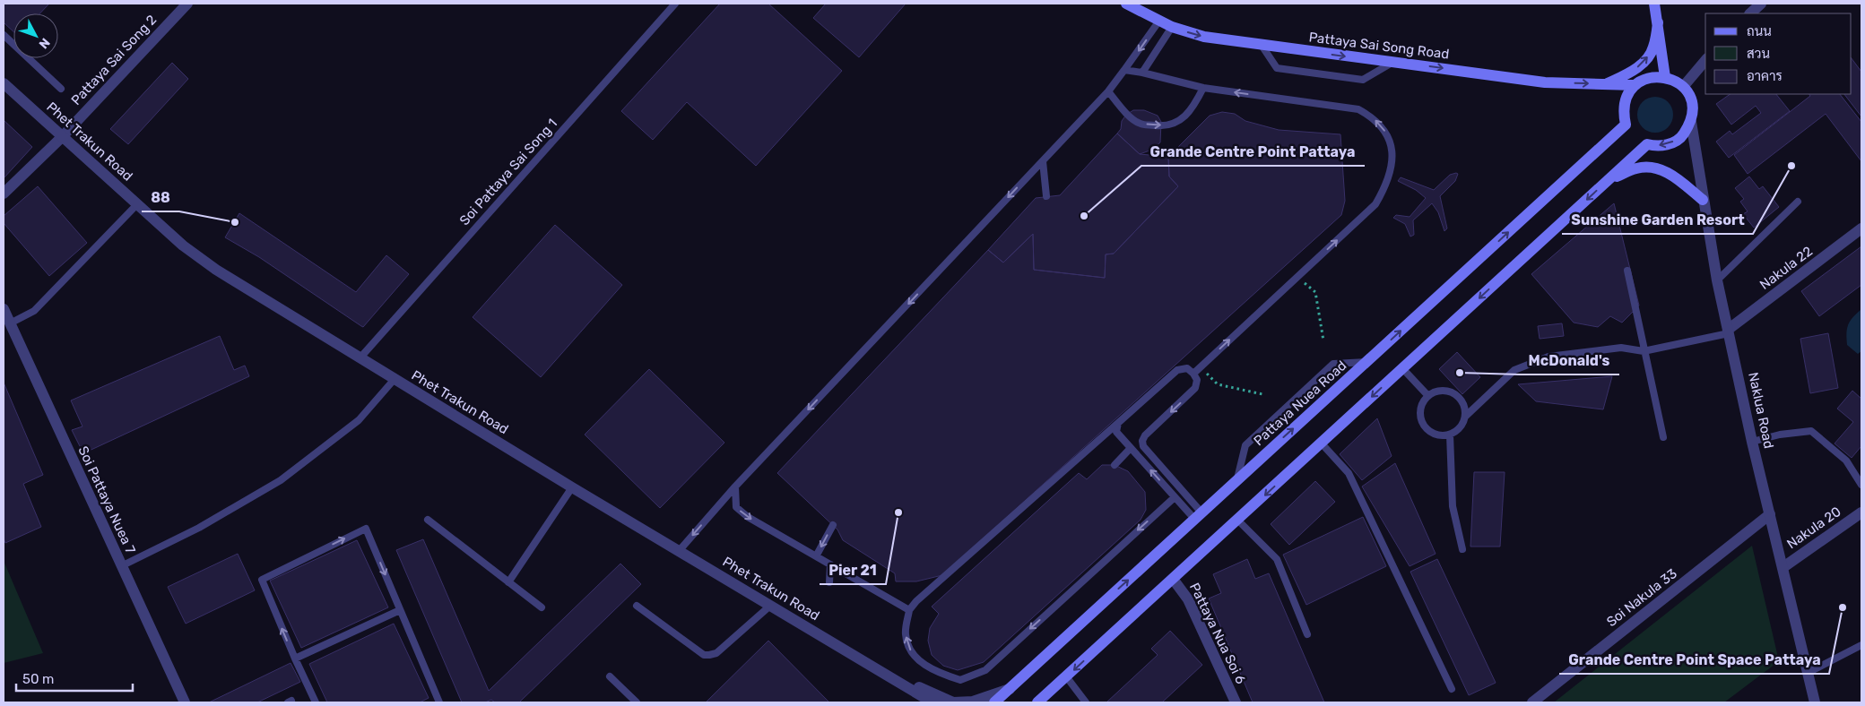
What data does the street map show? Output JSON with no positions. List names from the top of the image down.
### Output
{
  "streets": {
    "main road": ["Pattaya Sai Song Road", "Pattaya Nuea Road"],
    "street": [
      "Pattaya Sai Song 2",
      "Phet Trakun Road",
      "Nakula 22",
      "Naklua Road",
      "Soi Pattaya Nuea 7",
      "Nakula 20",
      "Soi Nakula 33",
      "Pattaya Nua Soi 6"
    ],
    "lane": ["Soi Pattaya Sai Song 1"]
  },
  "crossings": [
    ["Pattaya Sai Song Road", "Pattaya Nuea Road"],
    ["Pattaya Sai Song 2", "Phet Trakun Road"],
    ["Phet Trakun Road", "Soi Pattaya Sai Song 1"],
    ["Nakula 22", "Naklua Road"],
    ["Naklua Road", "Nakula 20"],
    ["Naklua Road", "Soi Nakula 33"]
  ],
  "one_way": ["Pattaya Sai Song Road"],
  "places": [
    "Sunshine Garden Resort",
    "Grande Centre Point Pattaya",
    "88",
    "McDonald's",
    "Pier 21",
    "Grande Centre Point Space Pattaya"
  ],
  "legend": ["ถนน", "สวน", "อาคาร"],
  "scale_bar": "50 m",
  "north": "bottom right"
}
